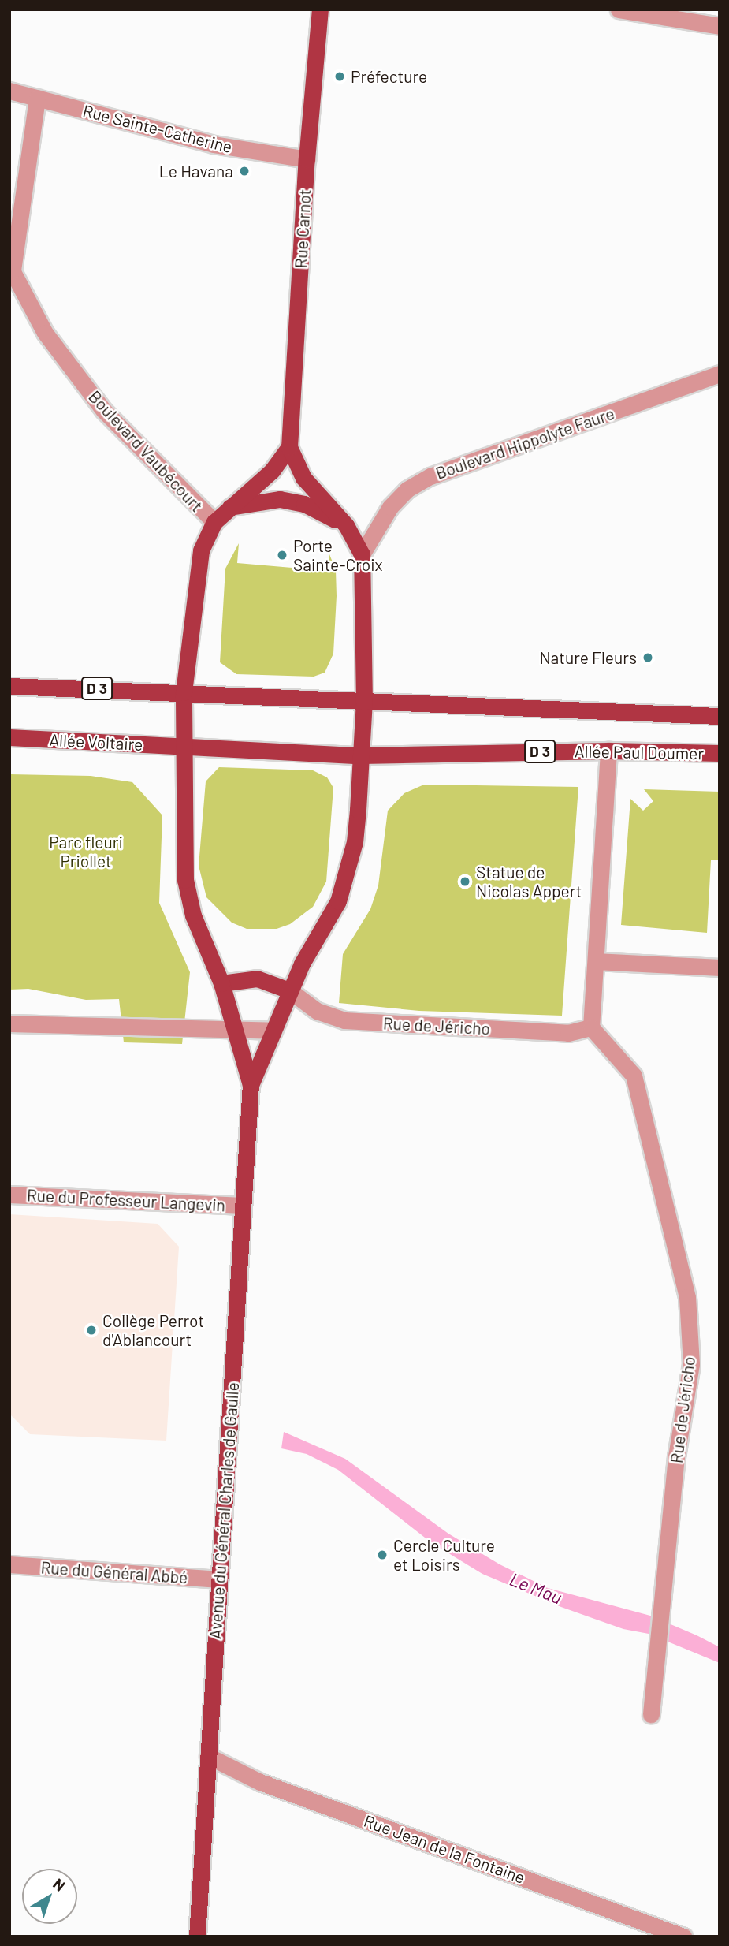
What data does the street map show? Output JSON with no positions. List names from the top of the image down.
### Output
{
  "streets": {
    "main road": [
      "Rue Carnot",
      "D 3",
      "Allée Voltaire",
      "Allée Paul Doumer",
      "Avenue du Général Charles de Gaulle"
    ],
    "street": [
      "Rue Sainte-Catherine",
      "Boulevard Hippolyte Faure",
      "Boulevard Vaubécourt",
      "Rue de Jéricho",
      "Rue du Professeur Langevin",
      "Rue du Général Abbé",
      "Rue Jean de la Fontaine"
    ]
  },
  "crossings": [
    ["Rue Sainte-Catherine", "Rue Carnot"],
    ["Boulevard Hippolyte Faure", "Avenue du Général Charles de Gaulle"],
    ["Boulevard Vaubécourt", "Avenue du Général Charles de Gaulle"],
    ["D 3", "Allée Voltaire"],
    ["D 3", "Allée Paul Doumer"],
    ["D 3", "Avenue du Général Charles de Gaulle"],
    ["Allée Voltaire", "Avenue du Général Charles de Gaulle"],
    ["Allée Paul Doumer", "Avenue du Général Charles de Gaulle"],
    ["Rue de Jéricho", "Avenue du Général Charles de Gaulle"],
    ["Rue du Professeur Langevin", "Avenue du Général Charles de Gaulle"],
    ["Avenue du Général Charles de Gaulle", "Rue du Général Abbé"],
    ["Avenue du Général Charles de Gaulle", "Rue Jean de la Fontaine"]
  ],
  "water": ["Le Mau"],
  "parks": ["Parc fleuri Priollet"],
  "places": [
    "Préfecture",
    "Le Havana",
    "Porte Sainte-Croix",
    "Nature Fleurs",
    "Statue de Nicolas Appert",
    "Collège Perrot d'Ablancourt",
    "Cercle Culture et Loisirs"
  ],
  "north": "top right"
}
